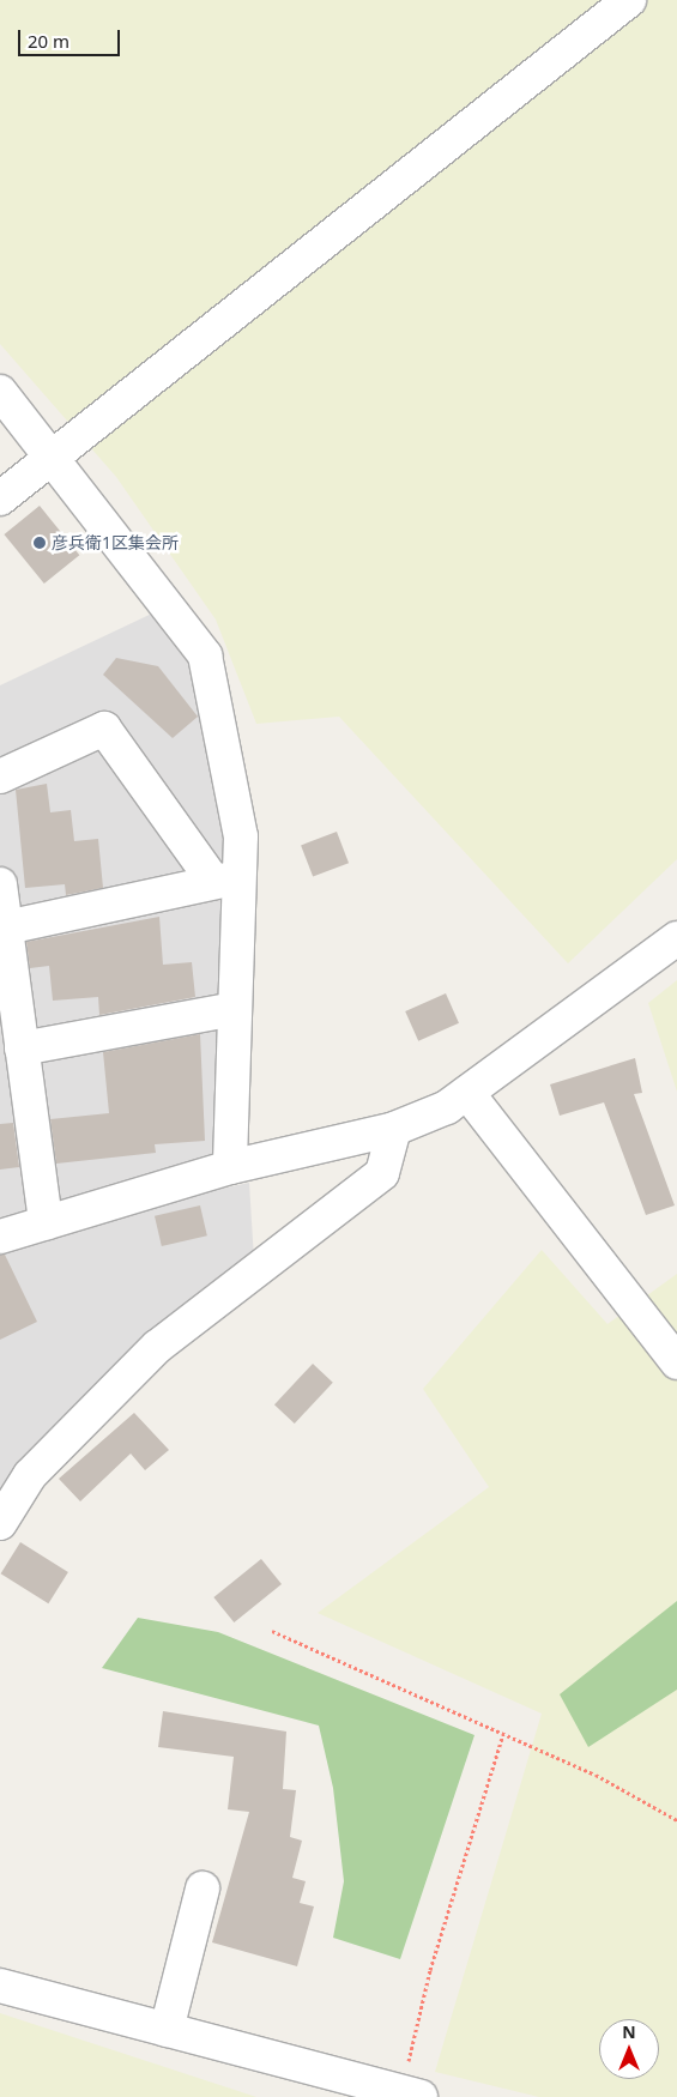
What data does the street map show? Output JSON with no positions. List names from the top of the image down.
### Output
{
  "places": ["彦兵衛1区集会所"],
  "scale_bar": "20 m",
  "north": "top"
}
